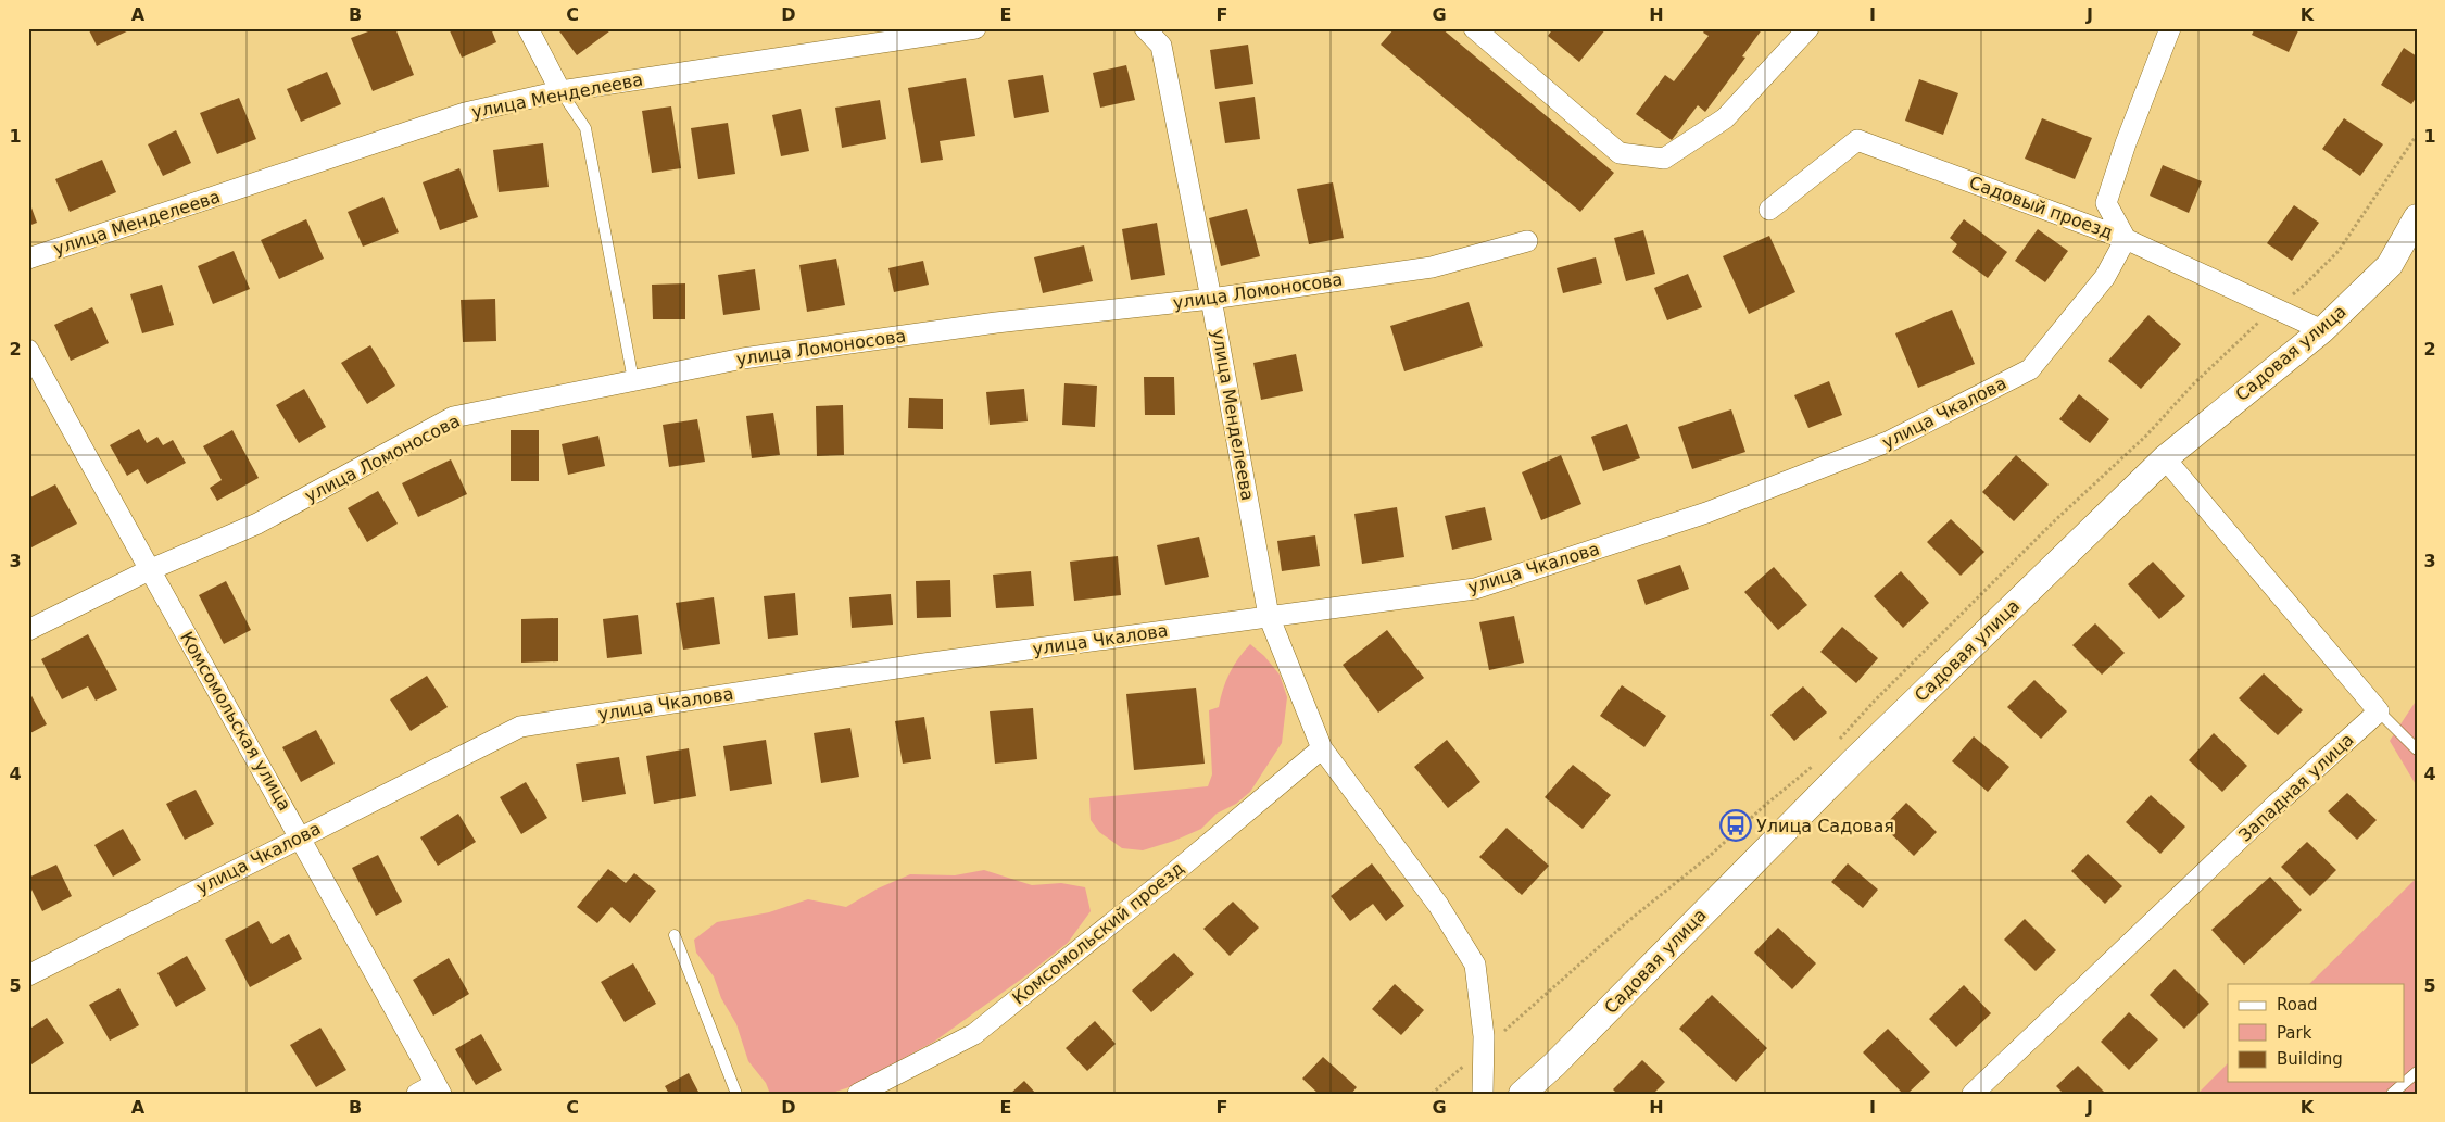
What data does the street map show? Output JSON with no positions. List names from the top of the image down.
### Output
{
  "streets": {
    "street": [
      "улица Менделеева",
      "Садовый проезд",
      "улица Ломоносова",
      "Садовая улица",
      "улица Чкалова",
      "Комсомольская улица",
      "Западная улица",
      "Комсомольский проезд"
    ]
  },
  "crossings": [
    ["улица Менделеева", "улица Ломоносова"],
    ["улица Менделеева", "улица Чкалова"],
    ["улица Менделеева", "Комсомольский проезд"],
    ["Садовый проезд", "Садовая улица"],
    ["Садовый проезд", "улица Чкалова"],
    ["улица Ломоносова", "Комсомольская улица"],
    ["улица Чкалова", "Комсомольская улица"]
  ],
  "places": {
    "bus stop": ["Улица Садовая"]
  },
  "legend": ["Road", "Park", "Building"],
  "grid": {
    "columns": [
      "A",
      "B",
      "C",
      "D",
      "E",
      "F",
      "G",
      "H",
      "I",
      "J",
      "K"
    ],
    "rows": [
      "1",
      "2",
      "3",
      "4",
      "5"
    ]
  }
}
